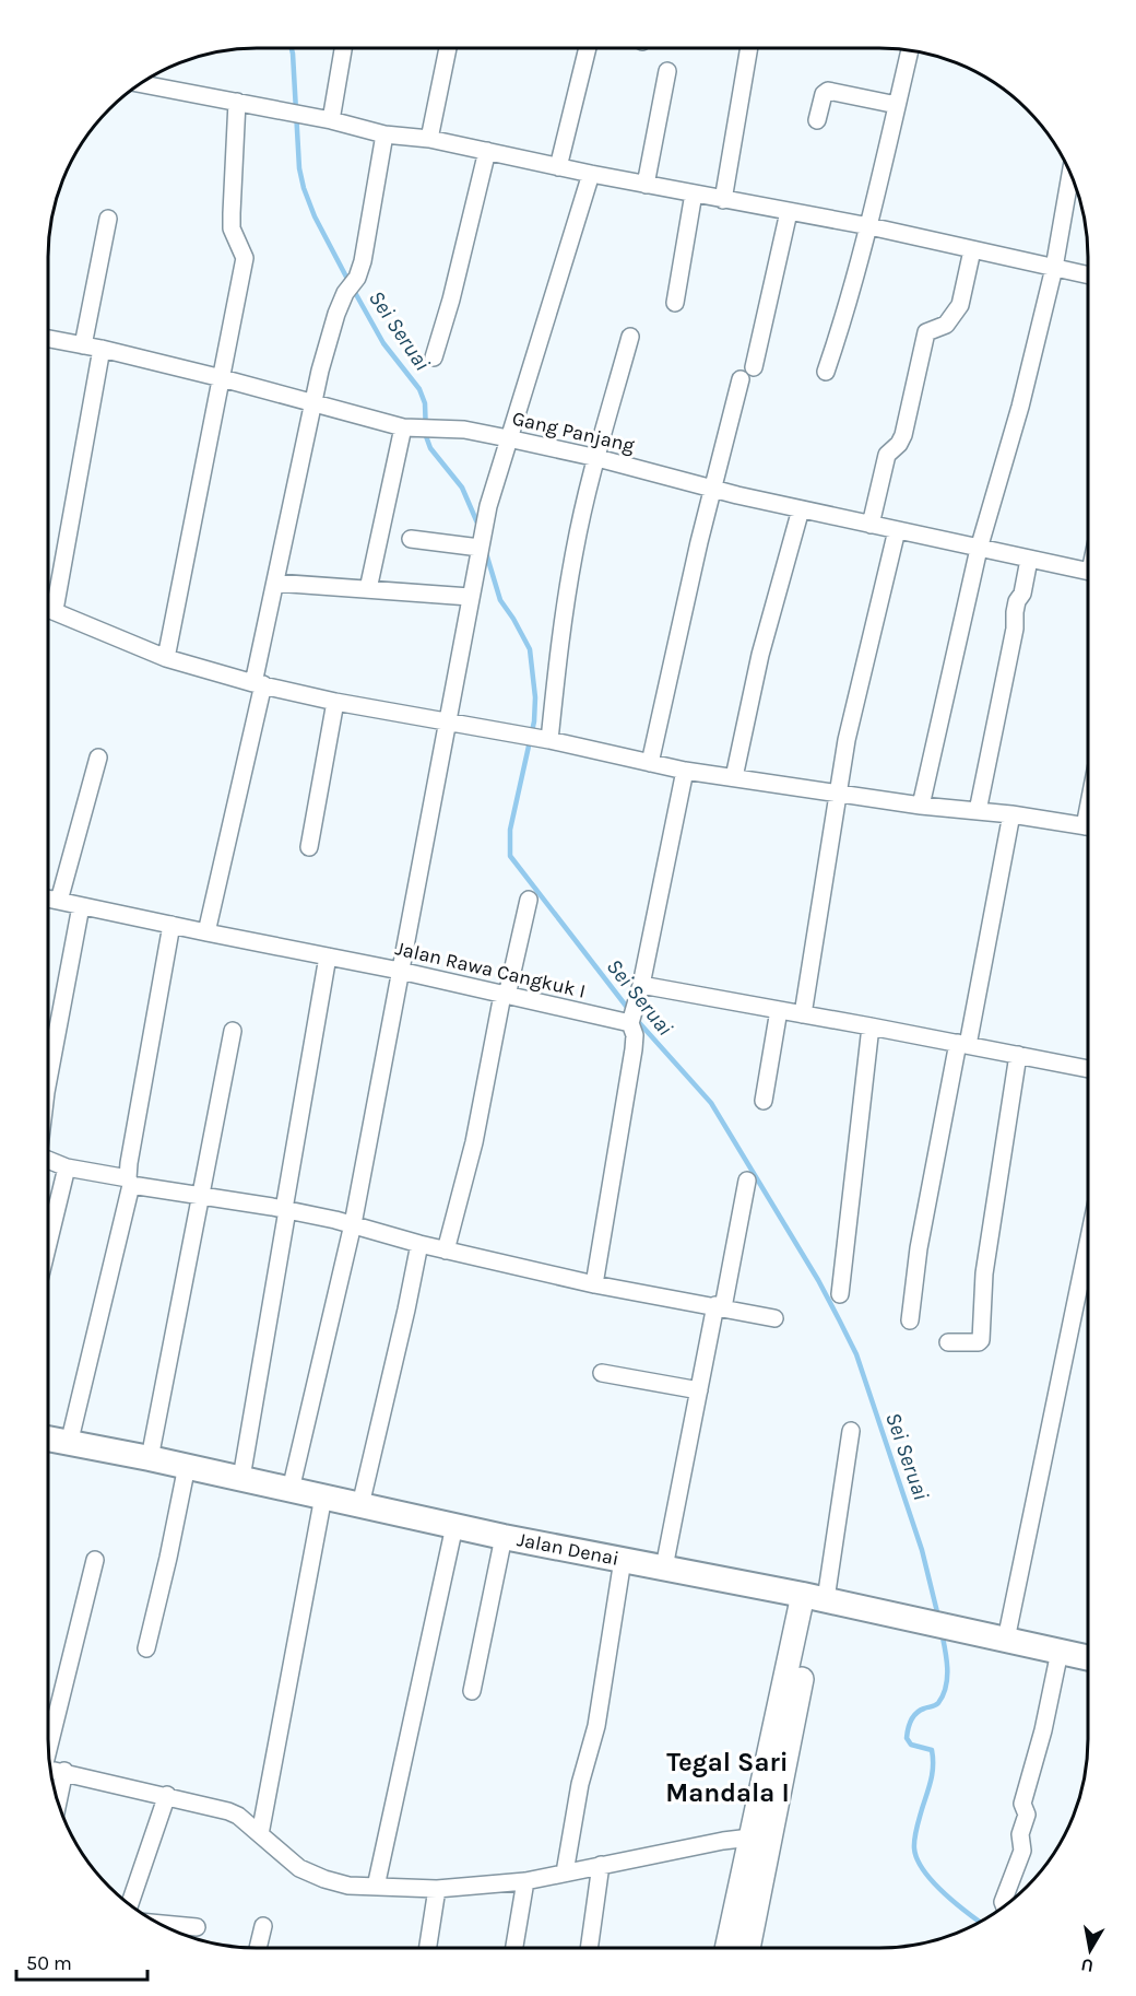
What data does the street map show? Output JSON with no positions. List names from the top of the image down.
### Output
{
  "streets": {
    "main road": ["Jalan Denai"],
    "street": ["Gang Panjang", "Jalan Rawa Cangkuk I"]
  },
  "districts": ["Tegal Sari Mandala I"],
  "water": ["Sei Seruai"],
  "scale_bar": "50 m",
  "north": "bottom"
}
